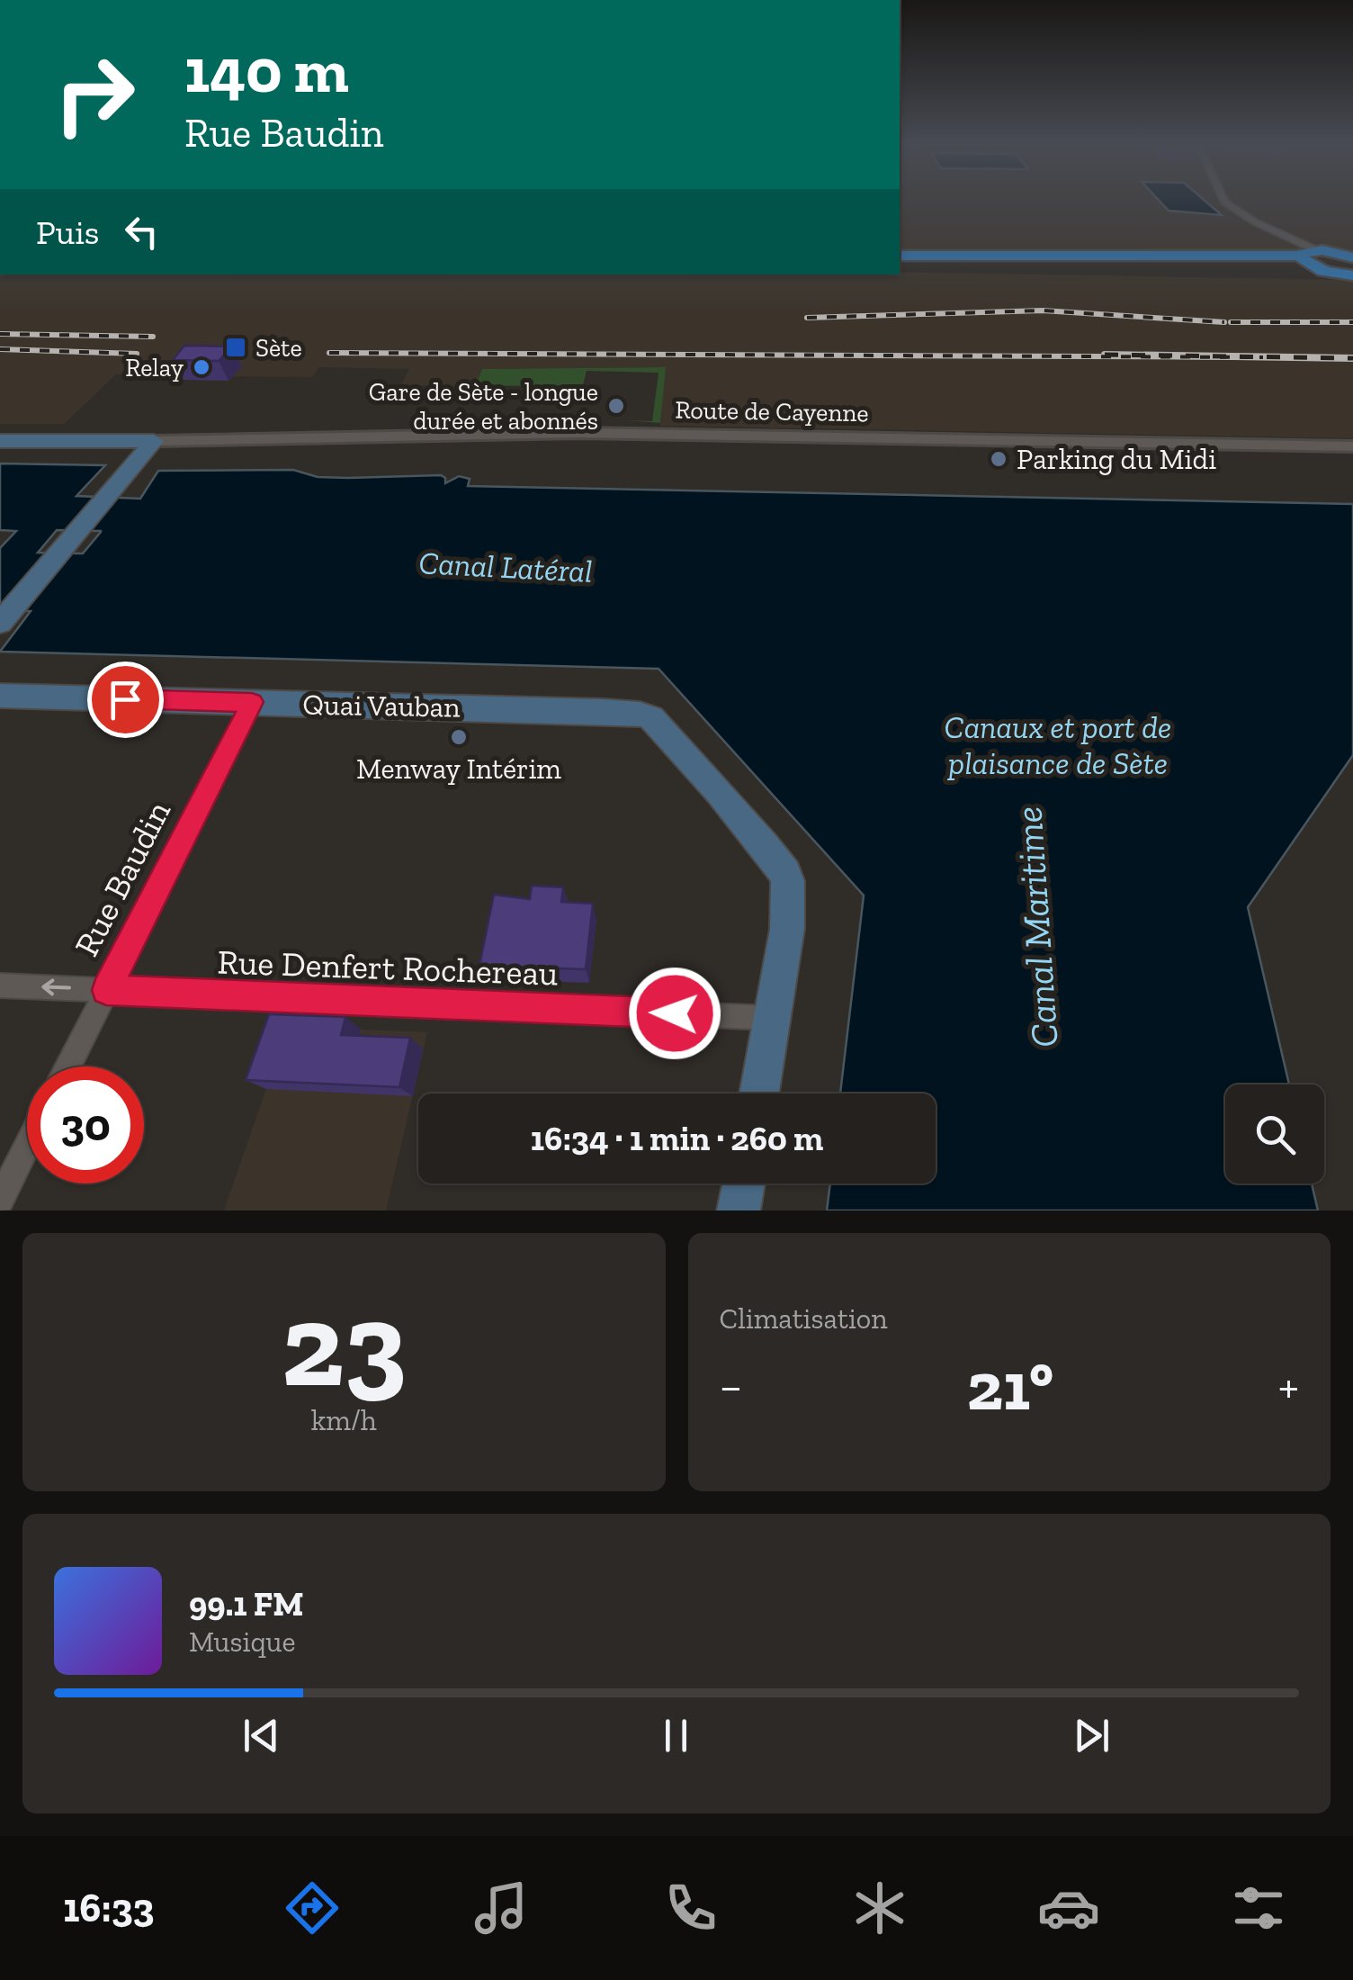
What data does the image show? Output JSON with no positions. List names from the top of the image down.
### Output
{
  "streets": {
    "main road": ["Quai Vauban"],
    "street": ["Route de Cayenne", "Rue Baudin", "Rue Denfert Rochereau"]
  },
  "crossings": [
    ["Quai Vauban", "Rue Baudin"],
    ["Quai Vauban", "Rue Denfert Rochereau"],
    ["Rue Baudin", "Rue Denfert Rochereau"]
  ],
  "water": ["Canal Latéral", "Canaux et port de plaisance de Sète", "Canal Maritime"],
  "places": {
    "transit": ["Sète"],
    "other": [
      "Relay",
      "Gare de Sète - longue durée et abonnés",
      "Parking du Midi",
      "Menway Intérim"
    ]
  },
  "page": {
    "turn": ["140 m", "Rue Baudin"],
    "then": "Puis",
    "limit": "30",
    "trip": "16:34 · 1 min · 260 m",
    "tile": [
      ["23", "km/h"],
      "Climatisation"
    ],
    "heat": ["−", "21°", "+"],
    "song": ["99.1 FM", "Musique"],
    "tabs": "16:33"
  }
}
